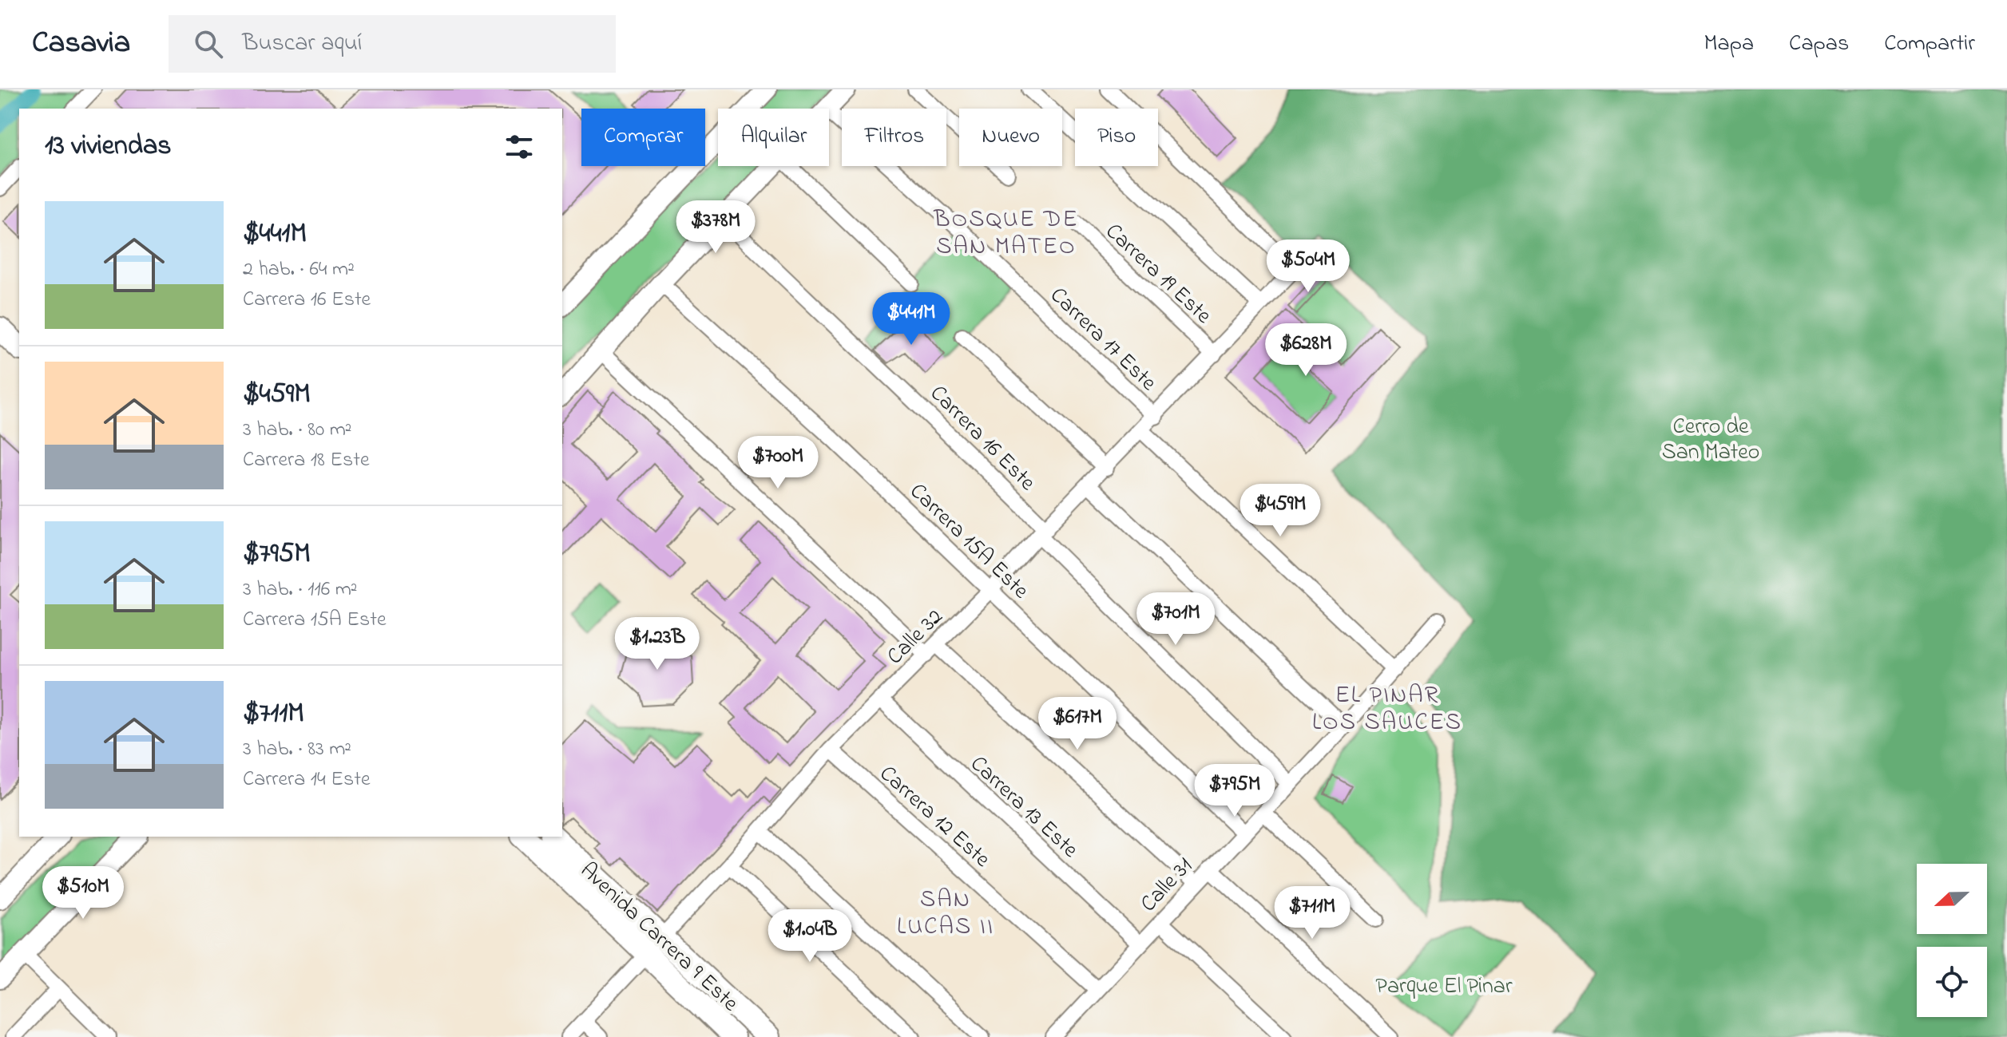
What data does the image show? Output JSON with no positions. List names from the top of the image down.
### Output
{
  "streets": {
    "main road": ["Avenida Carrera 9 Este"],
    "street": [
      "Carrera 19 Este",
      "Carrera 17 Este",
      "Carrera 16 Este",
      "Carrera 15A Este",
      "Calle 32",
      "Carrera 13 Este",
      "Carrera 12 Este",
      "Calle 31"
    ]
  },
  "crossings": [
    ["Carrera 19 Este", "Calle 32"],
    ["Carrera 17 Este", "Calle 32"],
    ["Carrera 16 Este", "Calle 32"],
    ["Carrera 16 Este", "Calle 31"],
    ["Carrera 15A Este", "Calle 32"],
    ["Carrera 15A Este", "Calle 31"],
    ["Calle 32", "Carrera 13 Este"],
    ["Calle 32", "Carrera 12 Este"],
    ["Calle 32", "Avenida Carrera 9 Este"],
    ["Carrera 13 Este", "Calle 31"],
    ["Carrera 12 Este", "Calle 31"]
  ],
  "districts": ["BOSQUE DE SAN MATEO", "EL PINAR LOS SAUCES", "SAN LUCAS II"],
  "parks": ["Cerro de San Mateo", "Parque El Pinar"],
  "north": "left",
  "page": {
    "header": "Casavia",
    "search": "Buscar aquí",
    "nav": ["Mapa", "Capas", "Compartir"],
    "chip": [
      "Comprar",
      "Alquilar",
      "Filtros",
      "Nuevo",
      "Piso"
    ],
    "heading": "13 viviendas",
    "list": [
      {
        "name": "$441M",
        "note": "2 hab. · 64 m² · Carrera 16 Este"
      },
      {
        "name": "$459M",
        "note": "3 hab. · 80 m² · Carrera 18 Este"
      },
      {
        "name": "$795M",
        "note": "3 hab. · 116 m² · Carrera 15A Este"
      },
      {
        "name": "$711M",
        "note": "3 hab. · 83 m² · Carrera 14 Este"
      }
    ],
    "price": [
      "$378M",
      "$504M",
      "$441M",
      "$628M",
      "$700M",
      "$459M",
      "$701M",
      "$1.23B",
      "$617M",
      "$795M",
      "$510M",
      "$711M",
      "$1.04B"
    ]
  }
}
